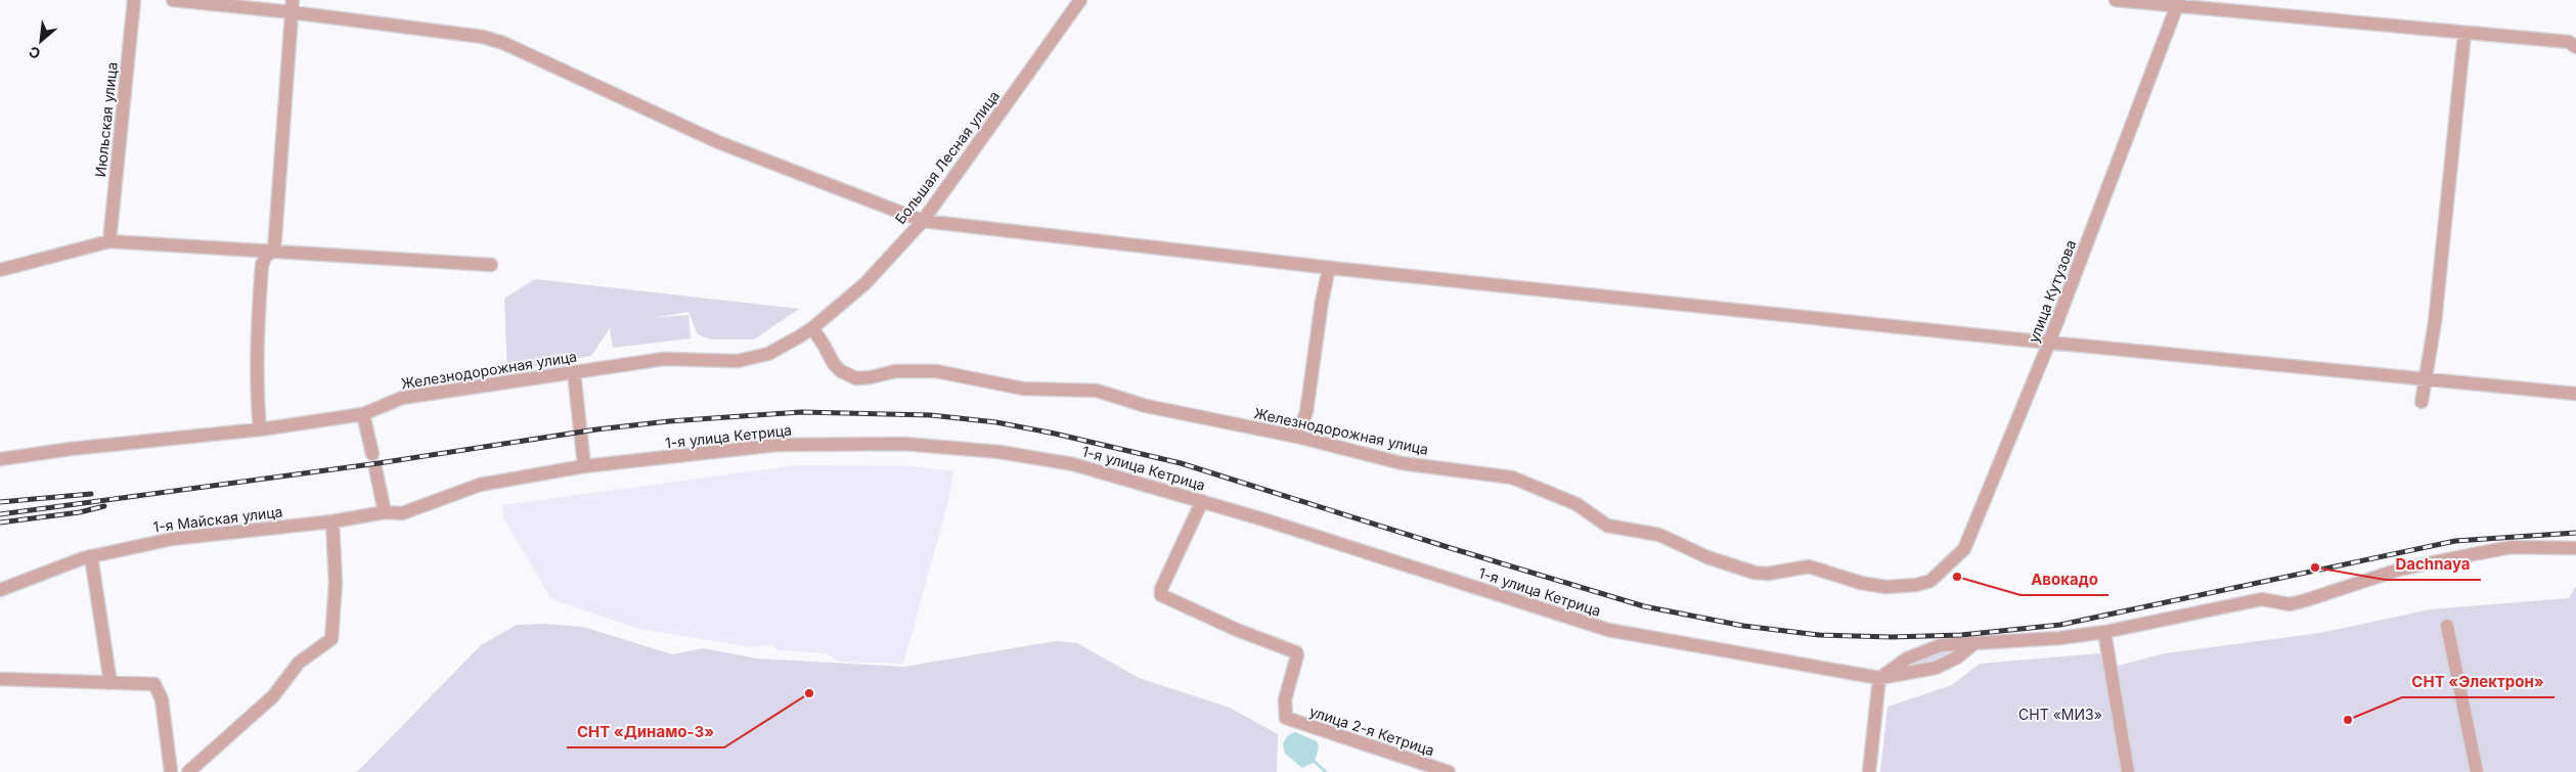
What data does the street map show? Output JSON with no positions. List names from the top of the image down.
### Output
{
  "streets": {
    "street": [
      "Июльская улица",
      "Большая Лесная улица",
      "улица Кутузова",
      "Железнодорожная улица",
      "1-я улица Кетрица",
      "1-я Майская улица",
      "улица 2-я Кетрица"
    ]
  },
  "crossings": [
    ["Большая Лесная улица", "Железнодорожная улица"],
    ["улица Кутузова", "Железнодорожная улица"],
    ["1-я улица Кетрица", "1-я Майская улица"],
    ["1-я улица Кетрица", "улица 2-я Кетрица"]
  ],
  "parks": ["СНТ «МИЗ»"],
  "places": [
    "Dachnaya",
    "Авокадо",
    "СНТ «Динамо-3»",
    "СНТ «Электрон»"
  ],
  "north": "bottom left"
}
